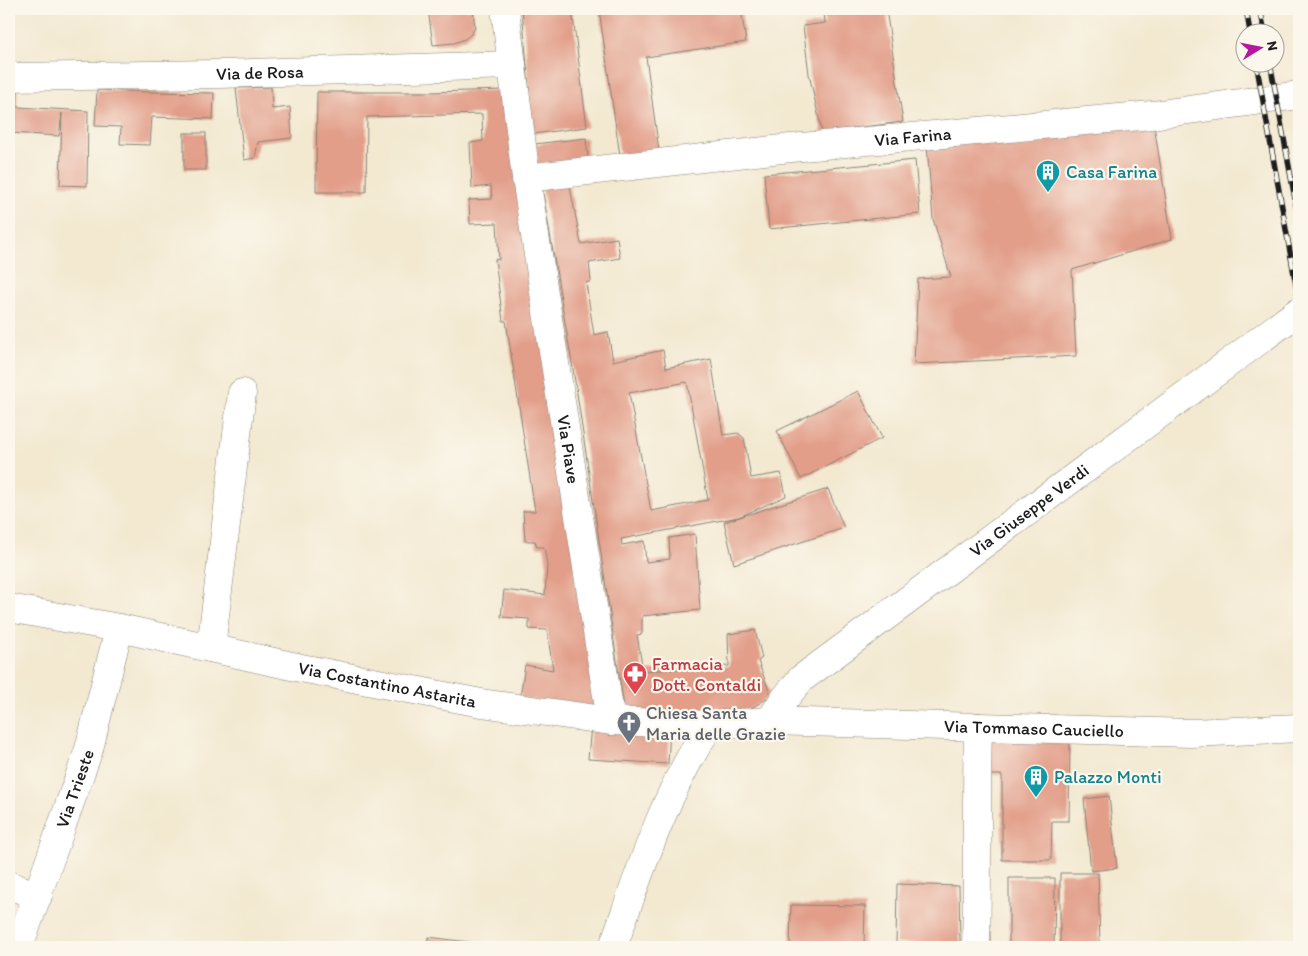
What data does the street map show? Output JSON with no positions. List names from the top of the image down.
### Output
{
  "streets": {
    "street": [
      "Via de Rosa",
      "Via Farina",
      "Via Piave",
      "Via Giuseppe Verdi",
      "Via Costantino Astarita",
      "Via Tommaso Cauciello",
      "Via Trieste"
    ]
  },
  "crossings": [
    ["Via de Rosa", "Via Piave"],
    ["Via Farina", "Via Piave"],
    ["Via Piave", "Via Costantino Astarita"],
    ["Via Giuseppe Verdi", "Via Costantino Astarita"],
    ["Via Giuseppe Verdi", "Via Tommaso Cauciello"],
    ["Via Costantino Astarita", "Via Tommaso Cauciello"],
    ["Via Costantino Astarita", "Via Trieste"]
  ],
  "places": {
    "building": ["Casa Farina", "Palazzo Monti"],
    "pharmacy": ["Farmacia Dott. Contaldi"],
    "church": ["Chiesa Santa Maria delle Grazie"]
  },
  "north": "right"
}
